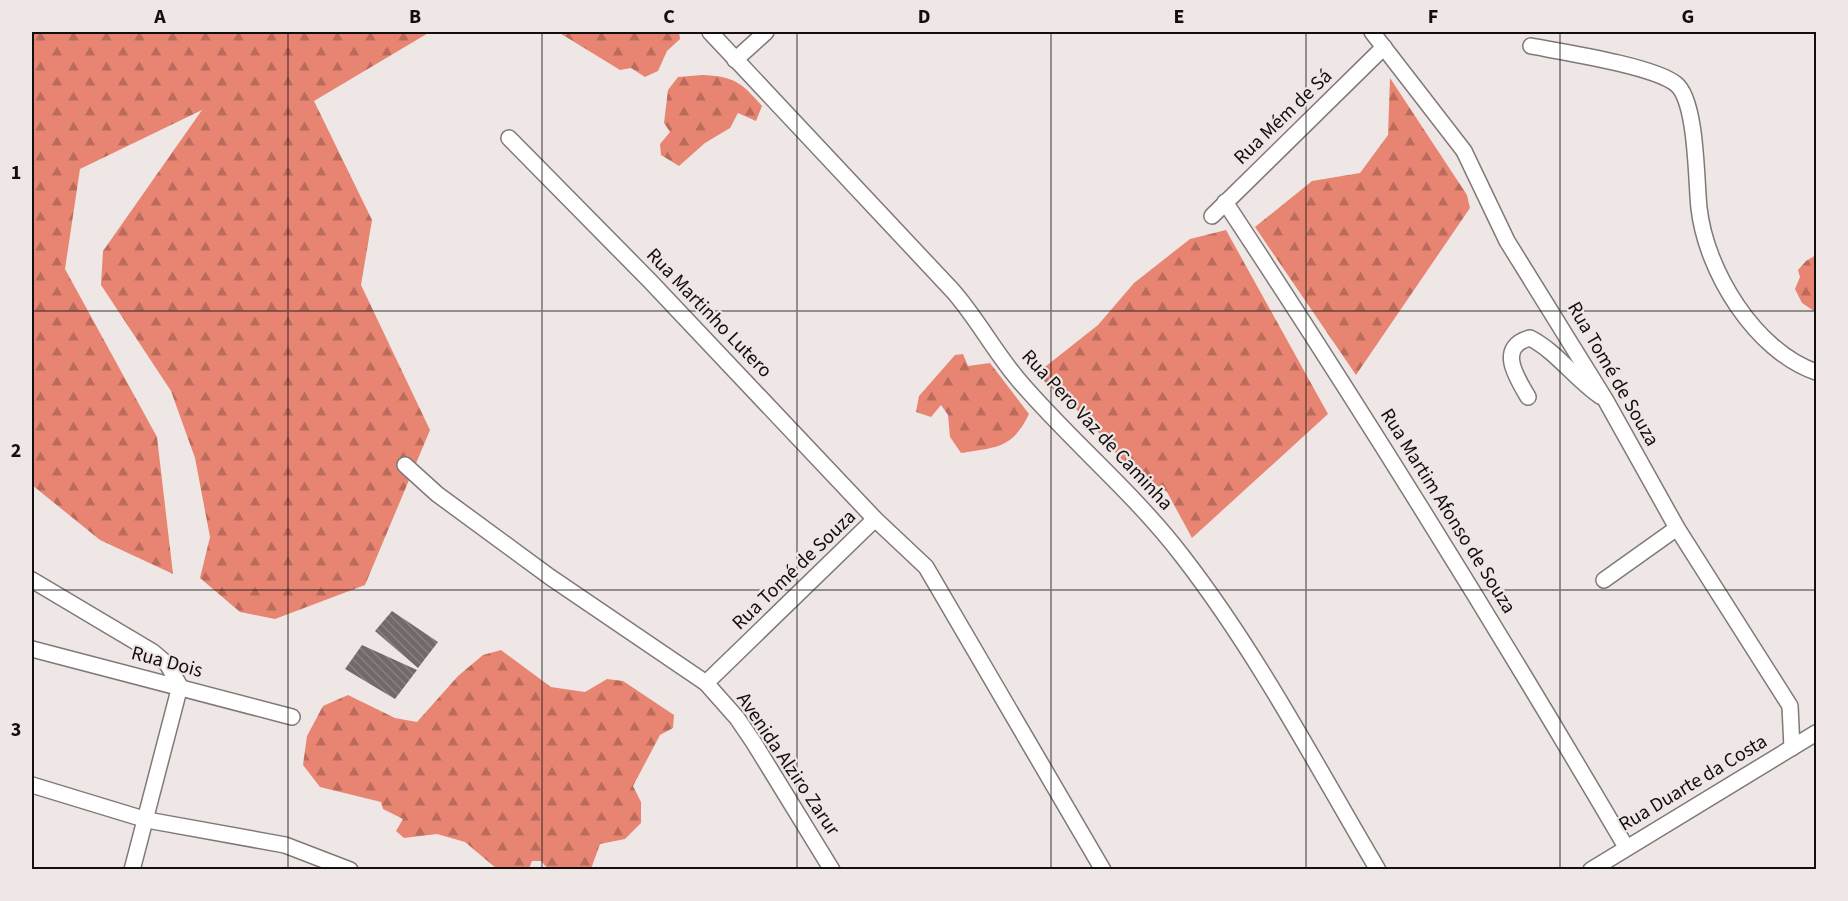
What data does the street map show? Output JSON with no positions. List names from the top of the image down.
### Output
{
  "streets": {
    "street": [
      "Rua Mém de Sá",
      "Rua Martinho Lutero",
      "Rua Tomé de Souza",
      "Rua Pero Vaz de Caminha",
      "Rua Martim Afonso de Souza",
      "Rua Dois",
      "Avenida Alziro Zarur",
      "Rua Duarte da Costa"
    ]
  },
  "crossings": [
    ["Rua Mém de Sá", "Rua Tomé de Souza"],
    ["Rua Mém de Sá", "Rua Martim Afonso de Souza"],
    ["Rua Martinho Lutero", "Rua Tomé de Souza"],
    ["Rua Tomé de Souza", "Avenida Alziro Zarur"],
    ["Rua Tomé de Souza", "Rua Duarte da Costa"],
    ["Rua Martim Afonso de Souza", "Rua Duarte da Costa"]
  ],
  "grid": {
    "columns": [
      "A",
      "B",
      "C",
      "D",
      "E",
      "F",
      "G"
    ],
    "rows": ["1", "2", "3"]
  }
}
